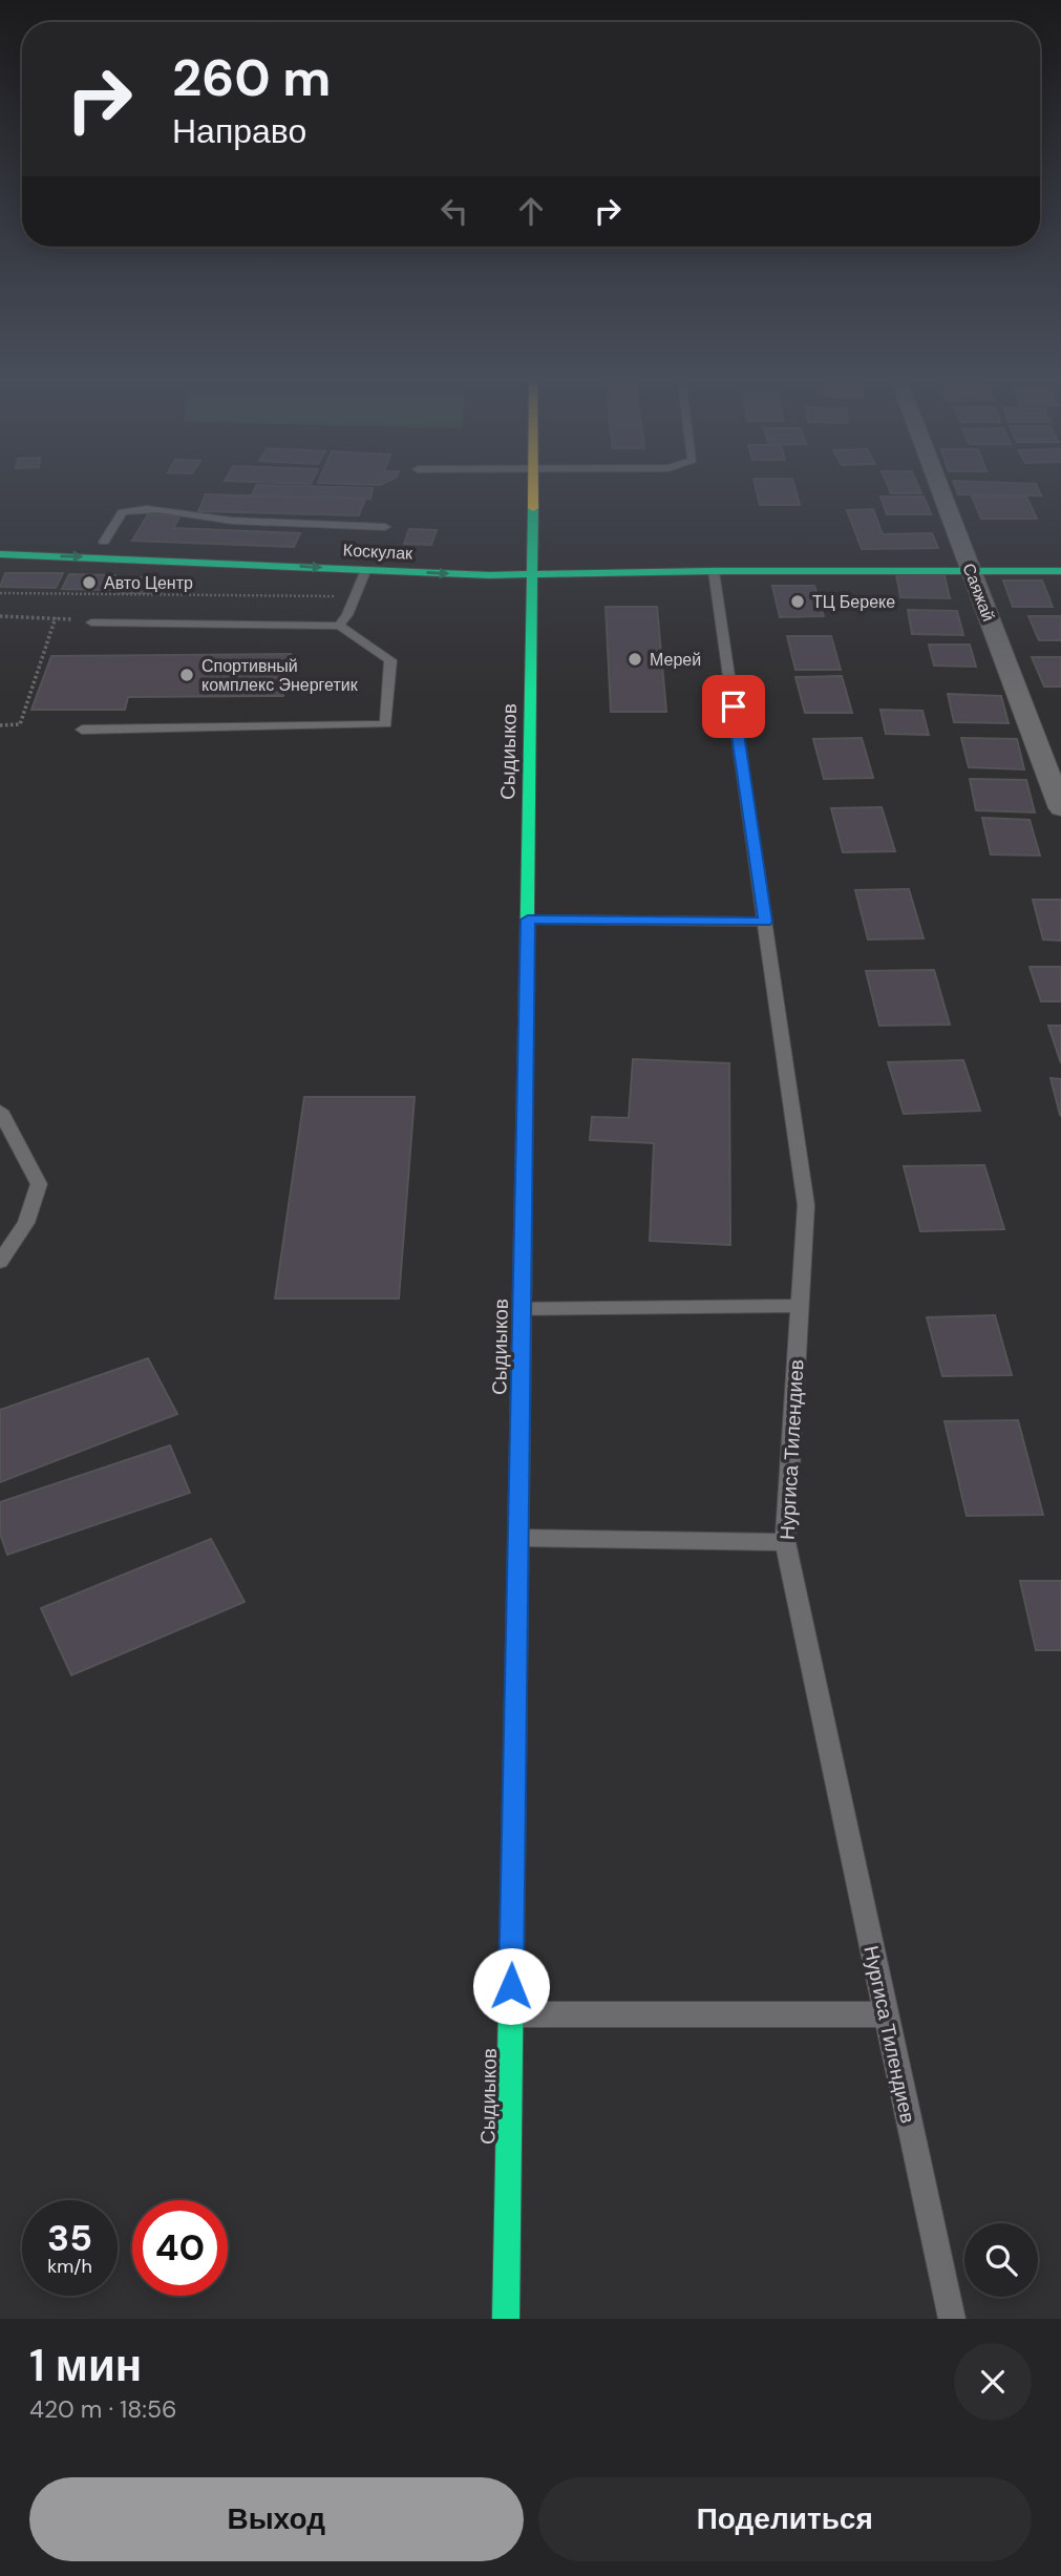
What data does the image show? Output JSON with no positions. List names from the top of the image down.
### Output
{
  "streets": {
    "street": ["Коскулак", "Саяжай", "Сыдиыков"],
    "lane": ["Нургиса Тилендиев"]
  },
  "crossings": [
    ["Коскулак", "Сыдиыков"]
  ],
  "places": [
    "Авто Центр",
    "ТЦ Береке",
    "Мерей",
    "Спортивный комплекс Энергетик"
  ],
  "page": {
    "turn": ["260 m", "Направо"],
    "speed": "35 km/h",
    "limit": "40",
    "heading": ["1 мин", "420 m · 18:56"],
    "buttons": ["Выход", "Поделиться"]
  }
}
